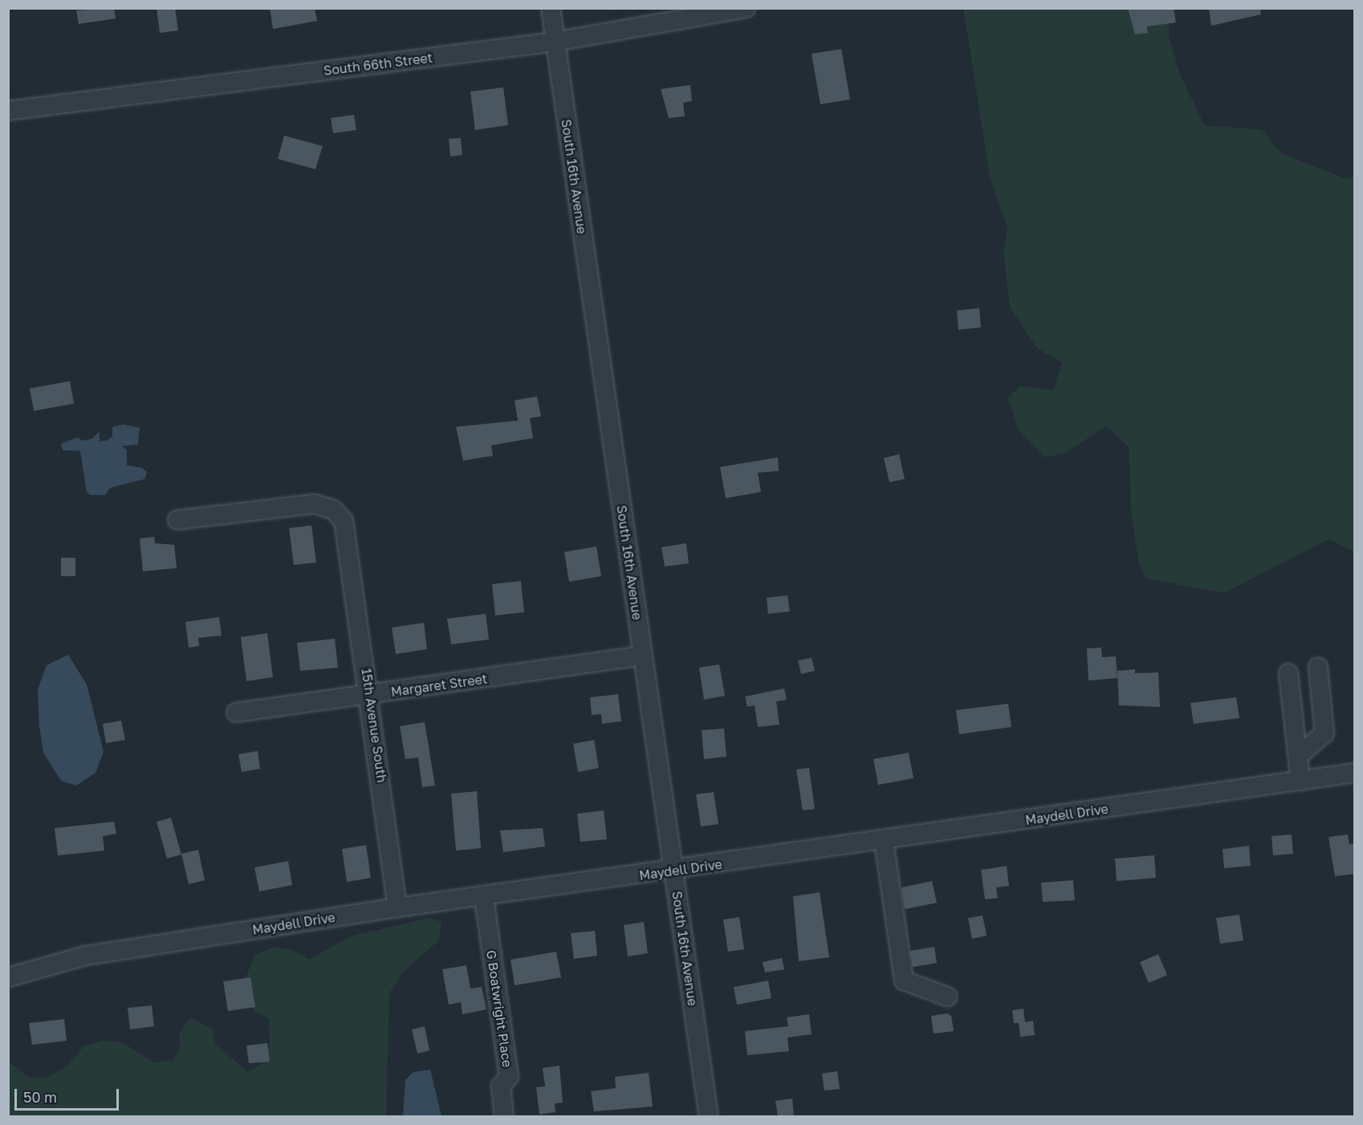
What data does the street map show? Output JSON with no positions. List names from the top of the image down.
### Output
{
  "streets": {
    "street": [
      "South 66th Street",
      "South 16th Avenue",
      "Margaret Street",
      "15th Avenue South",
      "Maydell Drive",
      "G Boatwright Place"
    ]
  },
  "crossings": [
    ["South 66th Street", "South 16th Avenue"],
    ["South 16th Avenue", "Margaret Street"],
    ["South 16th Avenue", "Maydell Drive"],
    ["Margaret Street", "15th Avenue South"],
    ["15th Avenue South", "Maydell Drive"],
    ["Maydell Drive", "G Boatwright Place"]
  ],
  "scale_bar": "50 m"
}
